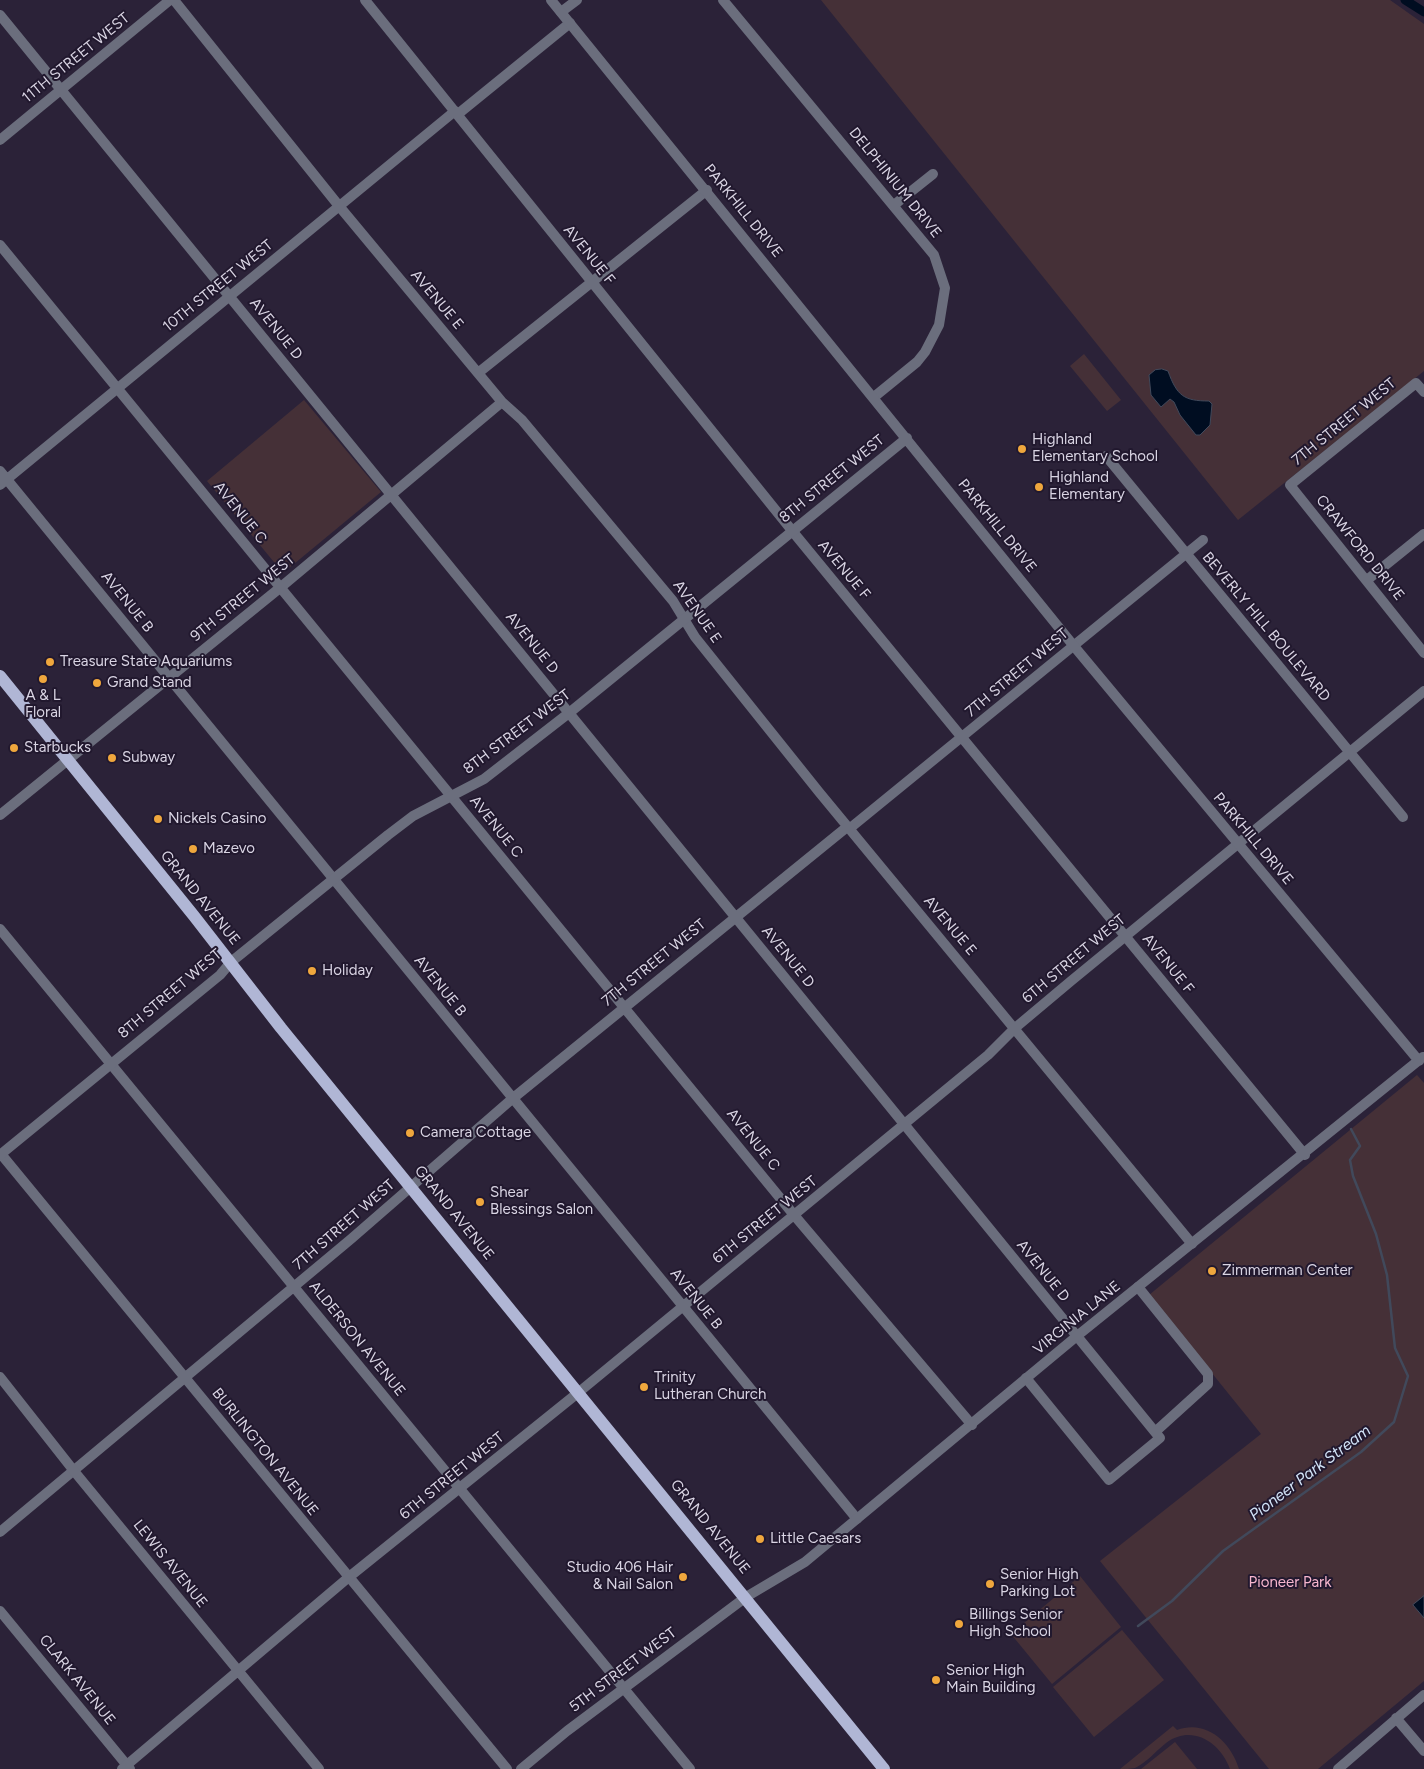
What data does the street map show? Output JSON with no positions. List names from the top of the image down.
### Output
{
  "streets": {
    "main road": ["GRAND AVENUE"],
    "street": [
      "11TH STREET WEST",
      "DELPHINIUM DRIVE",
      "PARKHILL DRIVE",
      "AVENUE F",
      "10TH STREET WEST",
      "AVENUE E",
      "AVENUE D",
      "7TH STREET WEST",
      "8TH STREET WEST",
      "AVENUE C",
      "CRAWFORD DRIVE",
      "9TH STREET WEST",
      "AVENUE B",
      "BEVERLY HILL BOULEVARD",
      "6TH STREET WEST",
      "VIRGINIA LANE",
      "ALDERSON AVENUE",
      "BURLINGTON AVENUE",
      "LEWIS AVENUE",
      "5TH STREET WEST",
      "CLARK AVENUE"
    ]
  },
  "crossings": [
    ["11TH STREET WEST", "AVENUE E"],
    ["11TH STREET WEST", "AVENUE D"],
    ["DELPHINIUM DRIVE", "PARKHILL DRIVE"],
    ["PARKHILL DRIVE", "10TH STREET WEST"],
    ["PARKHILL DRIVE", "7TH STREET WEST"],
    ["PARKHILL DRIVE", "8TH STREET WEST"],
    ["PARKHILL DRIVE", "6TH STREET WEST"],
    ["PARKHILL DRIVE", "VIRGINIA LANE"],
    ["AVENUE F", "10TH STREET WEST"],
    ["AVENUE F", "7TH STREET WEST"],
    ["AVENUE F", "8TH STREET WEST"],
    ["AVENUE F", "6TH STREET WEST"],
    ["AVENUE F", "VIRGINIA LANE"],
    ["10TH STREET WEST", "AVENUE E"],
    ["10TH STREET WEST", "AVENUE D"],
    ["10TH STREET WEST", "AVENUE C"],
    ["10TH STREET WEST", "AVENUE B"],
    ["AVENUE E", "7TH STREET WEST"],
    ["AVENUE E", "8TH STREET WEST"],
    ["AVENUE E", "9TH STREET WEST"],
    ["AVENUE E", "6TH STREET WEST"],
    ["AVENUE E", "VIRGINIA LANE"],
    ["AVENUE D", "7TH STREET WEST"],
    ["AVENUE D", "8TH STREET WEST"],
    ["AVENUE D", "9TH STREET WEST"],
    ["AVENUE D", "6TH STREET WEST"],
    ["AVENUE D", "VIRGINIA LANE"],
    ["7TH STREET WEST", "AVENUE C"],
    ["7TH STREET WEST", "CRAWFORD DRIVE"],
    ["7TH STREET WEST", "AVENUE B"],
    ["7TH STREET WEST", "BEVERLY HILL BOULEVARD"],
    ["7TH STREET WEST", "GRAND AVENUE"],
    ["7TH STREET WEST", "ALDERSON AVENUE"],
    ["7TH STREET WEST", "BURLINGTON AVENUE"],
    ["7TH STREET WEST", "LEWIS AVENUE"],
    ["8TH STREET WEST", "AVENUE C"],
    ["8TH STREET WEST", "AVENUE B"],
    ["8TH STREET WEST", "GRAND AVENUE"],
    ["8TH STREET WEST", "ALDERSON AVENUE"],
    ["8TH STREET WEST", "BURLINGTON AVENUE"],
    ["AVENUE C", "9TH STREET WEST"],
    ["AVENUE C", "6TH STREET WEST"],
    ["AVENUE C", "VIRGINIA LANE"],
    ["9TH STREET WEST", "AVENUE B"],
    ["9TH STREET WEST", "GRAND AVENUE"],
    ["AVENUE B", "6TH STREET WEST"],
    ["AVENUE B", "VIRGINIA LANE"],
    ["BEVERLY HILL BOULEVARD", "6TH STREET WEST"],
    ["GRAND AVENUE", "6TH STREET WEST"],
    ["GRAND AVENUE", "VIRGINIA LANE"],
    ["GRAND AVENUE", "5TH STREET WEST"],
    ["6TH STREET WEST", "ALDERSON AVENUE"],
    ["6TH STREET WEST", "BURLINGTON AVENUE"],
    ["6TH STREET WEST", "LEWIS AVENUE"],
    ["6TH STREET WEST", "CLARK AVENUE"],
    ["VIRGINIA LANE", "5TH STREET WEST"],
    ["ALDERSON AVENUE", "5TH STREET WEST"]
  ],
  "water": ["Pioneer Park Stream"],
  "parks": ["Pioneer Park"],
  "places": [
    "Highland Elementary School",
    "Highland Elementary",
    "Treasure State Aquariums",
    "A & L Floral",
    "Grand Stand",
    "Starbucks",
    "Subway",
    "Nickels Casino",
    "Mazevo",
    "Holiday",
    "Camera Cottage",
    "Shear Blessings Salon",
    "Zimmerman Center",
    "Trinity Lutheran Church",
    "Little Caesars",
    "Studio 406 Hair & Nail Salon",
    "Senior High Parking Lot",
    "Billings Senior High School",
    "Senior High Main Building"
  ]
}
